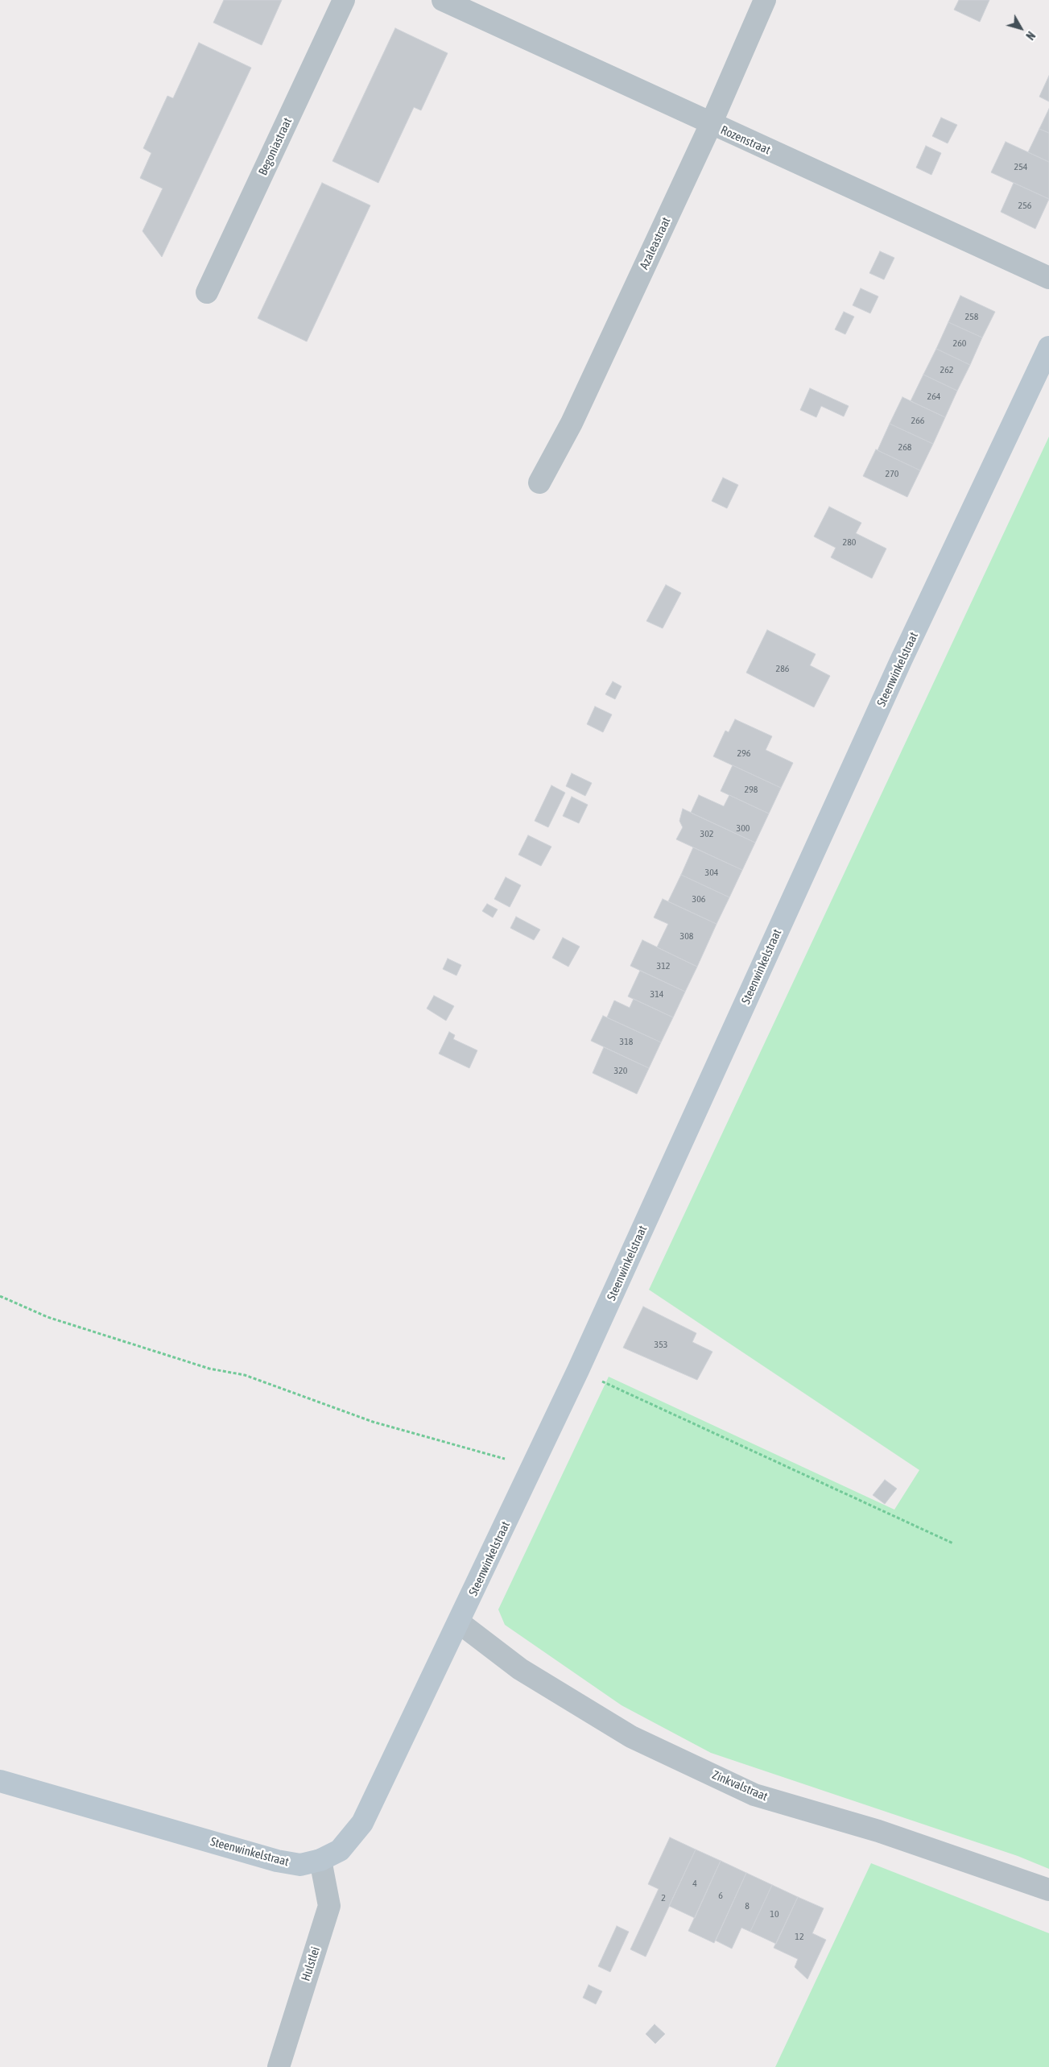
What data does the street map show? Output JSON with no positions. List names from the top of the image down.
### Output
{
  "streets": {
    "street": [
      "Rozenstraat",
      "Begoniastraat",
      "Azaleastraat",
      "Steenwinkelstraat",
      "Zinkvalstraat",
      "Hulstlei"
    ]
  },
  "crossings": [
    ["Rozenstraat", "Azaleastraat"],
    ["Steenwinkelstraat", "Zinkvalstraat"],
    ["Steenwinkelstraat", "Hulstlei"]
  ],
  "house_numbers": [
    "254",
    "256",
    "258",
    "260",
    "262",
    "264",
    "266",
    "268",
    "270",
    "280",
    "286",
    "296",
    "298",
    "300",
    "302",
    "304",
    "306",
    "308",
    "312",
    "314",
    "318",
    "320",
    "353",
    "4",
    "6",
    "2",
    "8",
    "10",
    "12"
  ],
  "north": "bottom right"
}
